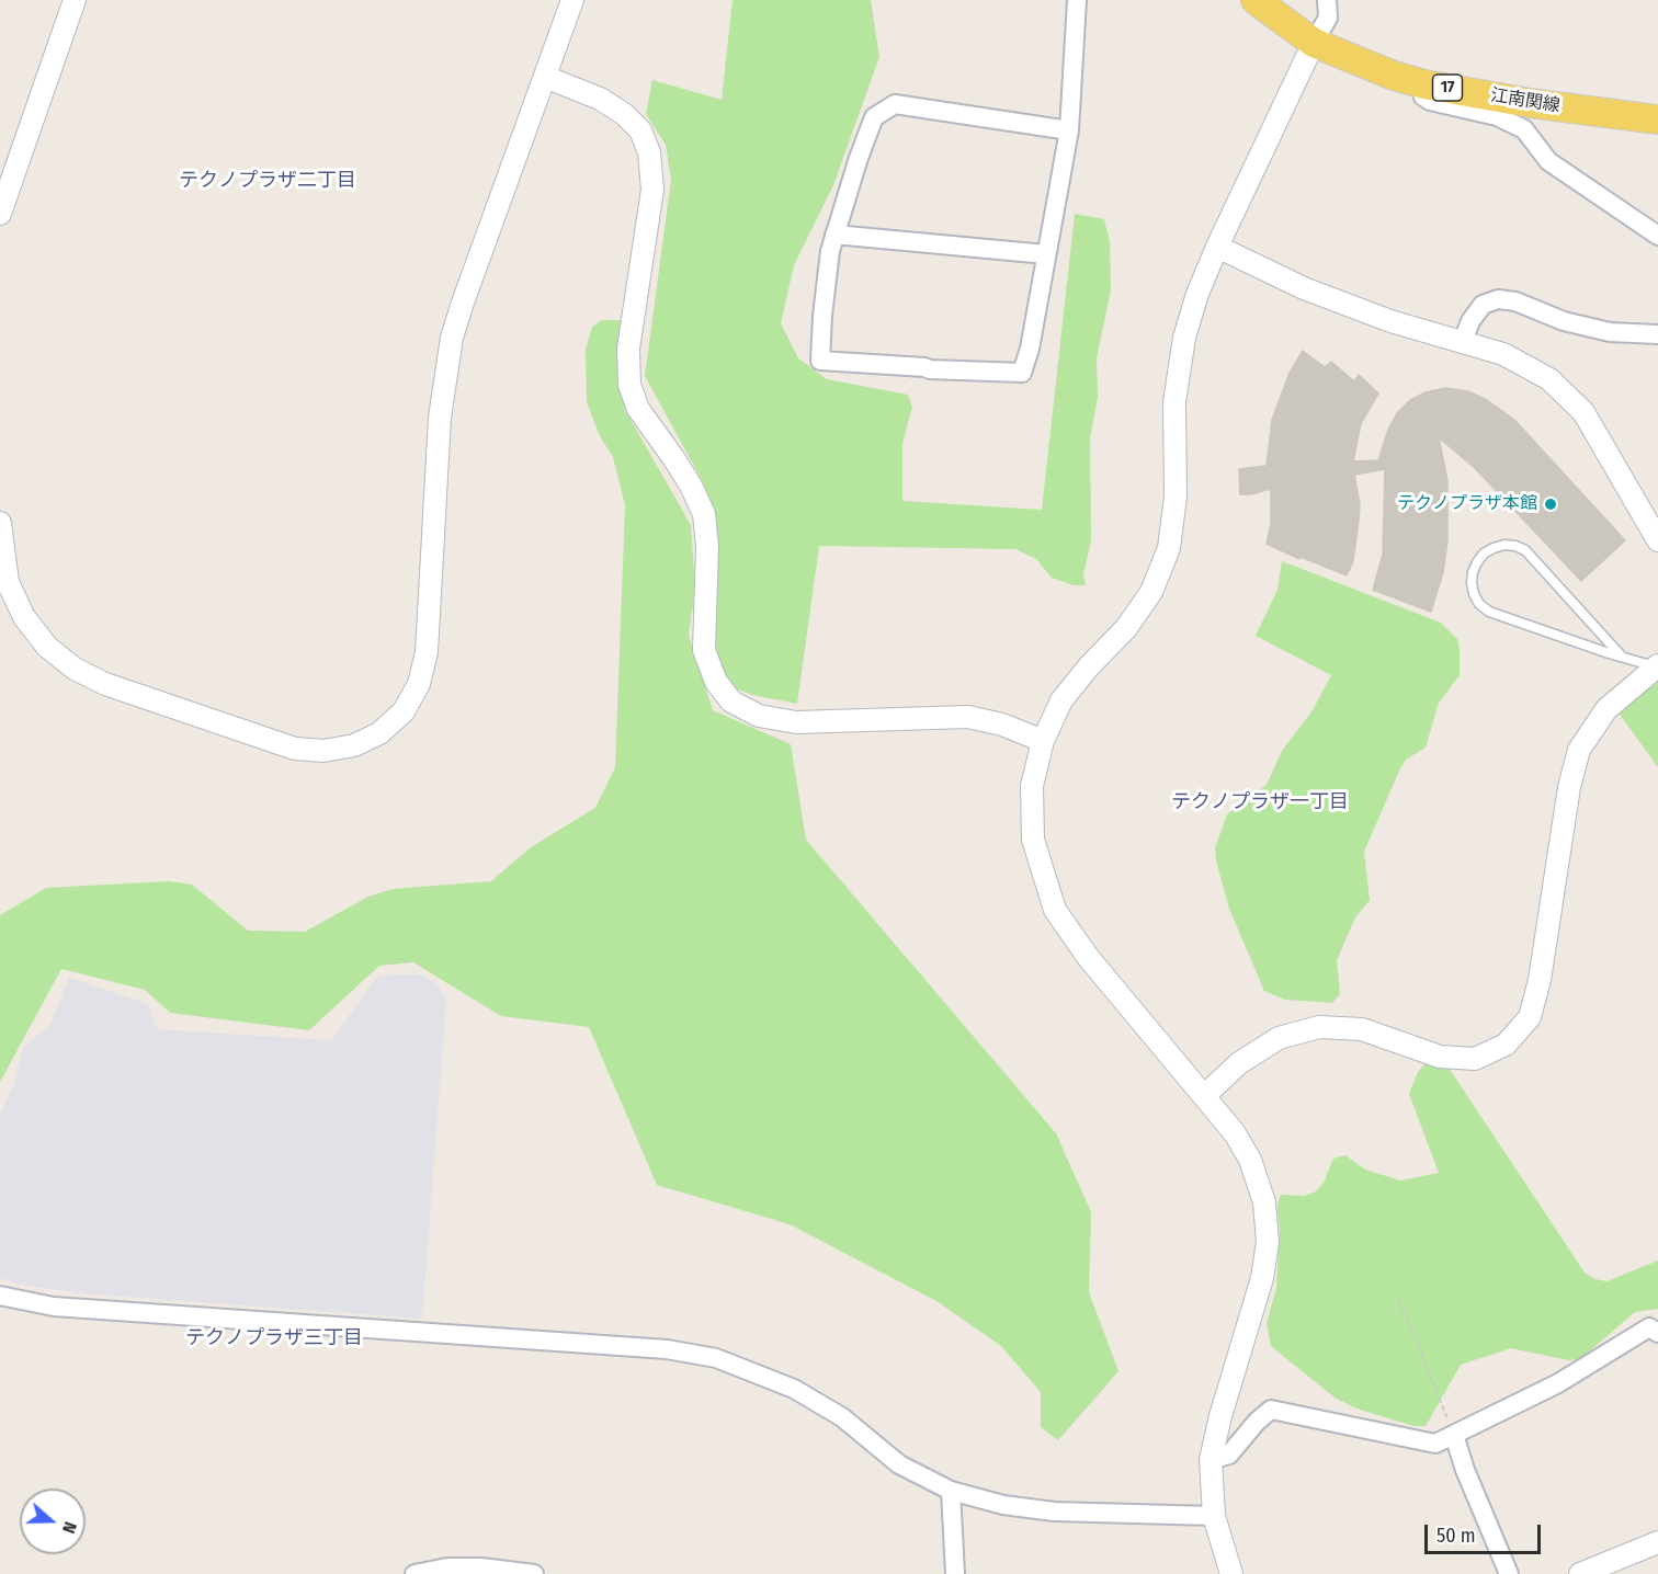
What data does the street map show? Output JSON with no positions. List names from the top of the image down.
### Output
{
  "streets": {
    "main road": ["17", "江南関線"]
  },
  "districts": ["テクノプラザ二丁目", "テクノプラザ一丁目", "テクノプラザ三丁目"],
  "places": ["テクノプラザ本館"],
  "scale_bar": "50 m",
  "north": "right"
}
